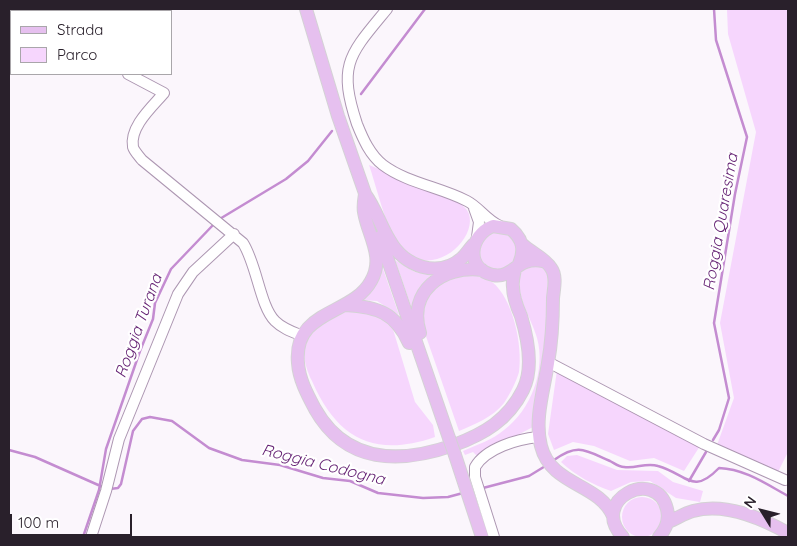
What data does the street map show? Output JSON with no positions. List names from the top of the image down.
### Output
{
  "water": ["Roggia Quaresima", "Roggia Turana", "Roggia Codogna"],
  "legend": ["Strada", "Parco"],
  "scale_bar": "100 m",
  "north": "top left"
}
